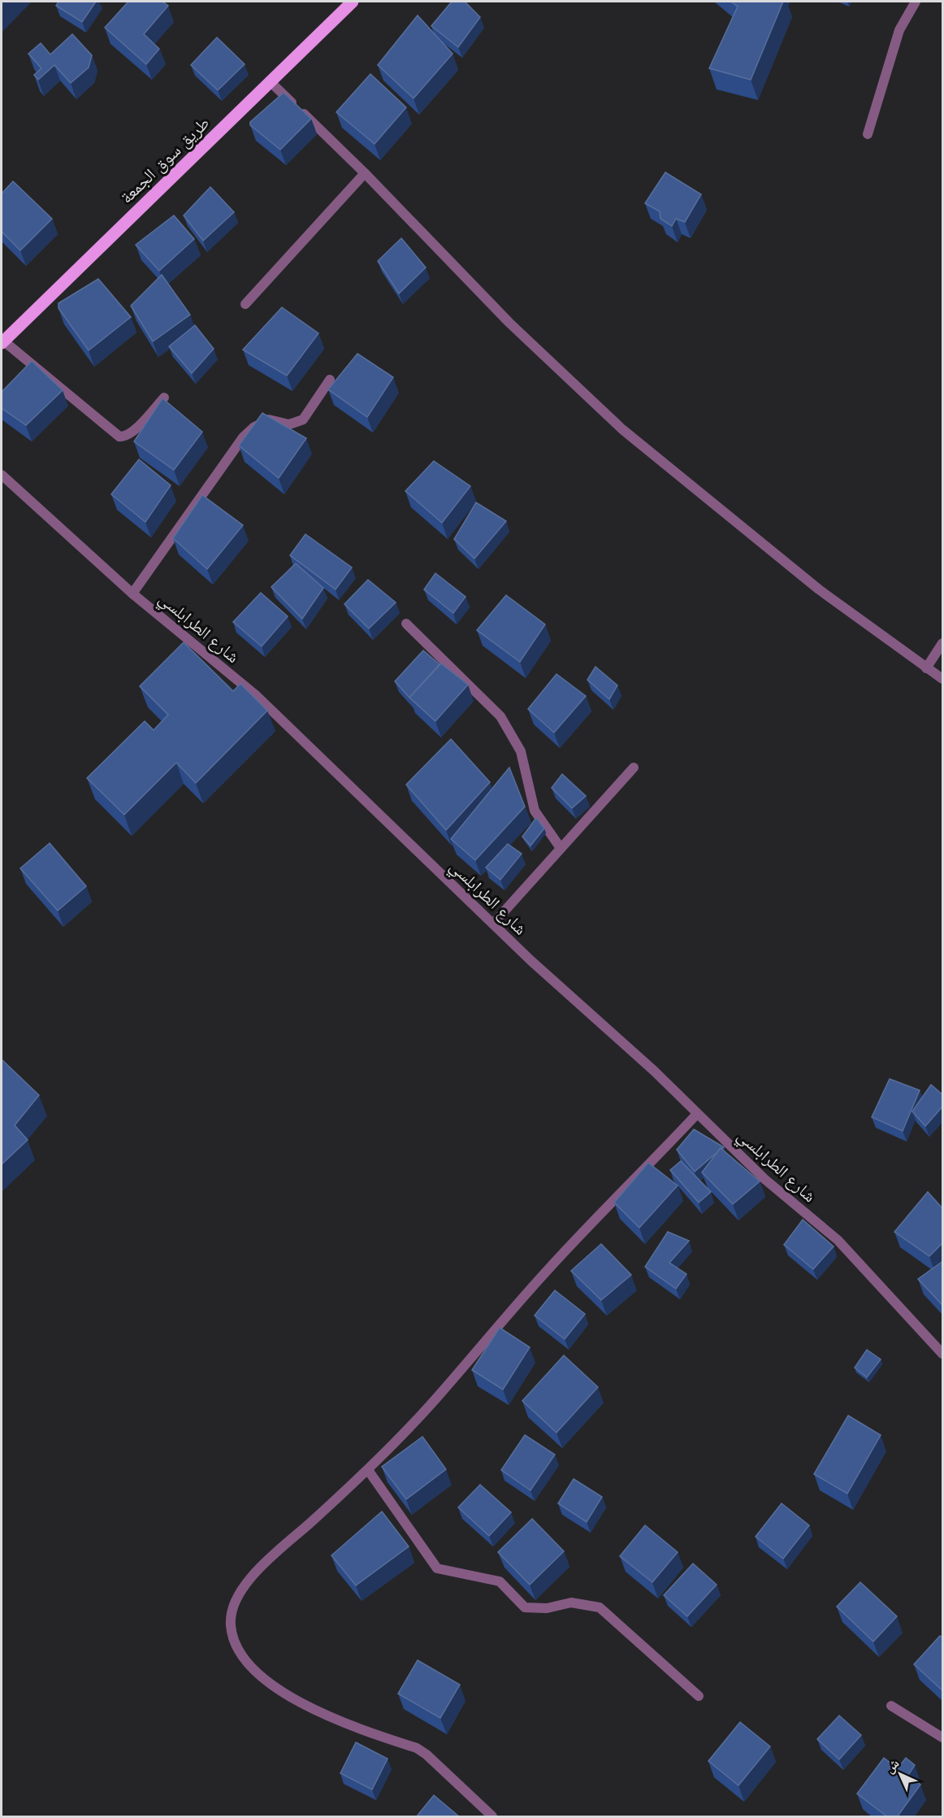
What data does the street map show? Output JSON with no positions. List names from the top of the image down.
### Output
{
  "streets": {
    "main road": ["طريق سوق الجمعة"],
    "street": ["شارع الطرابلسي"]
  },
  "north": "top left"
}
